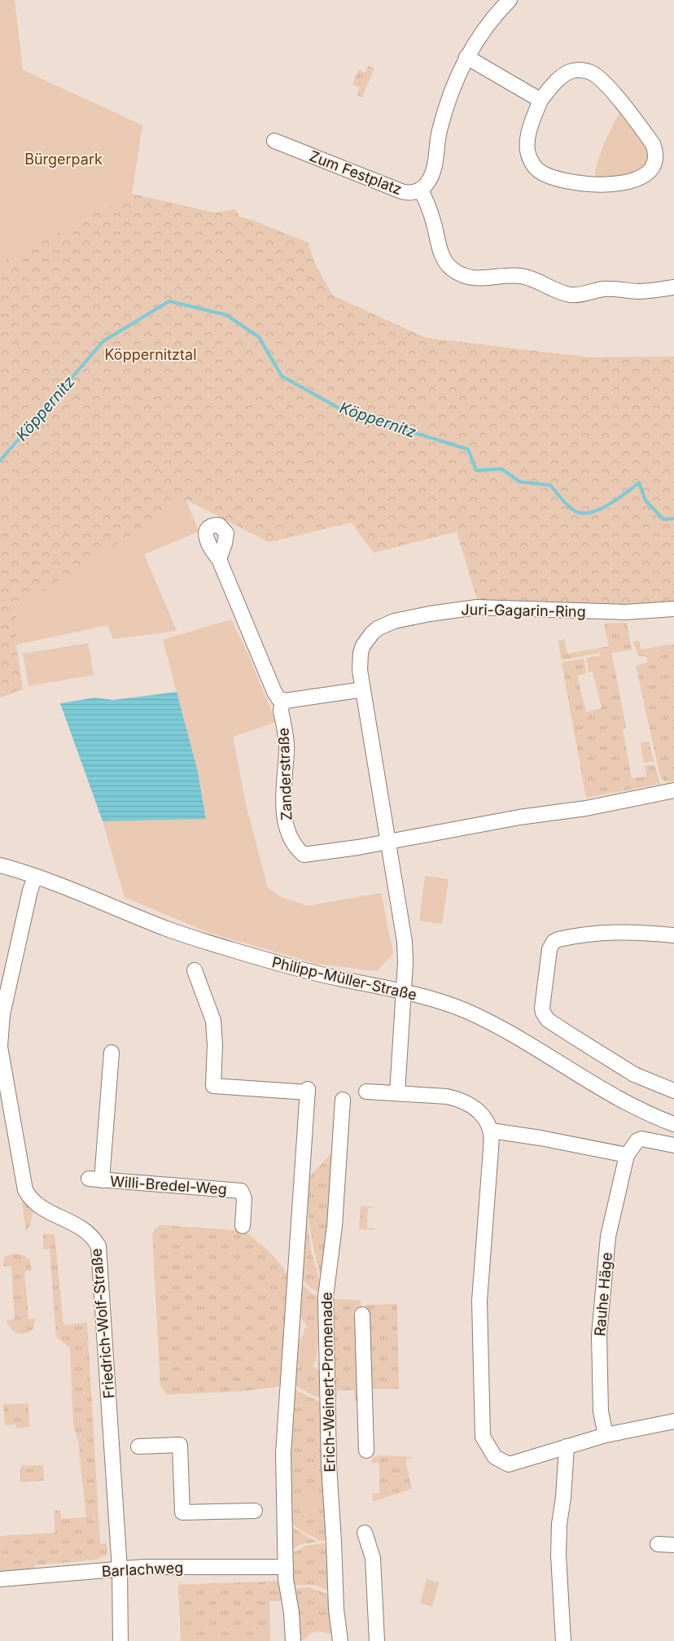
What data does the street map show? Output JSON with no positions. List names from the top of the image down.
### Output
{
  "streets": {
    "street": [
      "Zum Festplatz",
      "Juri-Gagarin-Ring",
      "Zanderstraße",
      "Philipp-Müller-Straße",
      "Willi-Bredel-Weg",
      "Rauhe Häge",
      "Friedrich-Wolf-Straße",
      "Erich-Weinert-Promenade",
      "Barlachweg"
    ]
  },
  "crossings": [
    ["Juri-Gagarin-Ring", "Zanderstraße"],
    ["Juri-Gagarin-Ring", "Philipp-Müller-Straße"],
    ["Philipp-Müller-Straße", "Friedrich-Wolf-Straße"],
    ["Friedrich-Wolf-Straße", "Barlachweg"]
  ],
  "water": ["Köppernitz"],
  "parks": ["Bürgerpark", "Köppernitztal"]
}
